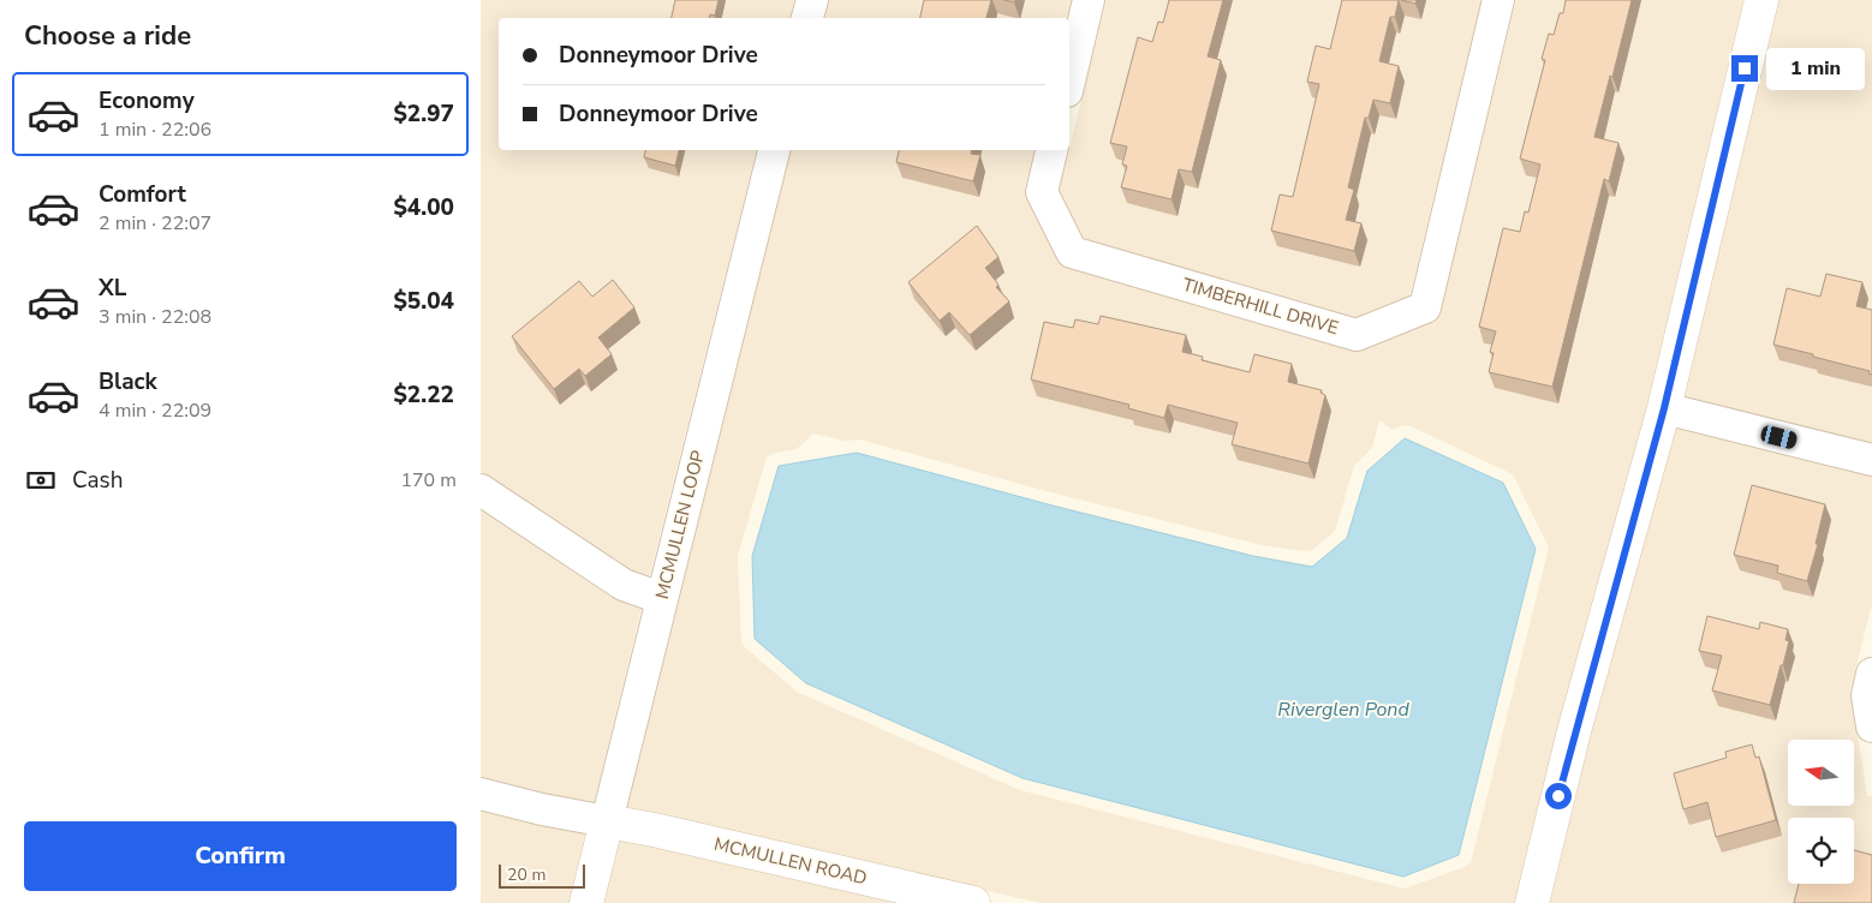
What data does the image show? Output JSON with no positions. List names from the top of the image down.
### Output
{
  "streets": {
    "street": ["TIMBERHILL DRIVE", "MCMULLEN LOOP", "MCMULLEN ROAD"]
  },
  "crossings": [
    ["MCMULLEN LOOP", "MCMULLEN ROAD"]
  ],
  "water": ["Riverglen Pond"],
  "scale_bar": "20 m",
  "north": "left",
  "page": {
    "heading": "Choose a ride",
    "banner": ["Donneymoor Drive", "Donneymoor Drive"],
    "bubble": "1 min",
    "list": [
      {
        "name": "Economy",
        "note": "1 min · 22:06",
        "value": "$2.97"
      },
      {
        "name": "Comfort",
        "note": "2 min · 22:07",
        "value": "$4.00"
      },
      {
        "name": "XL",
        "note": "3 min · 22:08",
        "value": "$5.04"
      },
      {
        "name": "Black",
        "note": "4 min · 22:09",
        "value": "$2.22"
      }
    ],
    "pay": ["Cash", "170 m"],
    "buttons": "Confirm",
    "scale": "20 m"
  }
}
